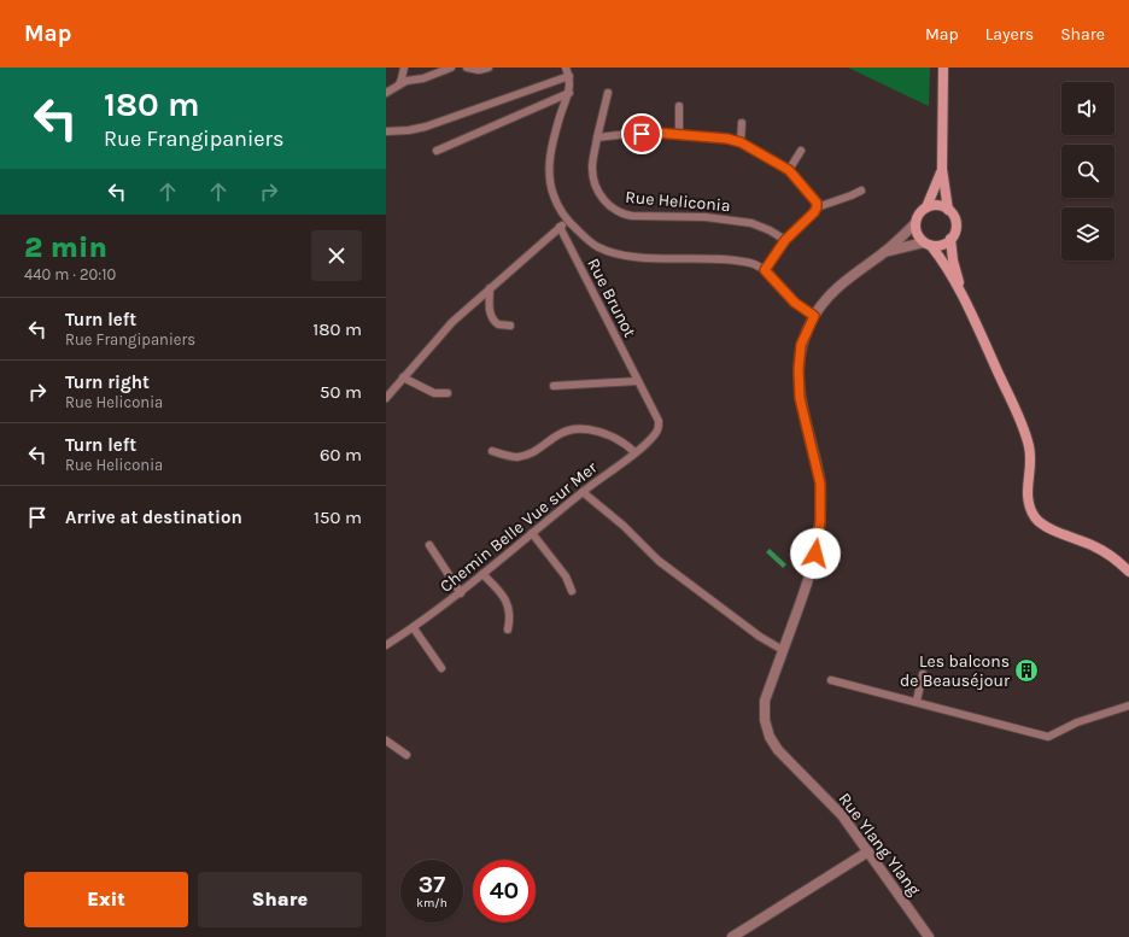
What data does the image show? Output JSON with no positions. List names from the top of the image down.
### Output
{
  "streets": {
    "street": [
      "Rue Heliconia",
      "Rue Brunot",
      "Chemin Belle Vue sur Mer",
      "Rue Ylang Ylang"
    ]
  },
  "crossings": [
    ["Rue Brunot", "Chemin Belle Vue sur Mer"]
  ],
  "places": {
    "building": ["Les balcons de Beauséjour"]
  },
  "page": {
    "header": "Map",
    "nav": ["Map", "Layers", "Share"],
    "turn": ["180 m", "Rue Frangipaniers"],
    "heading": ["2 min", "440 m · 20:10"],
    "list": [
      {
        "name": "Turn left",
        "note": "Rue Frangipaniers",
        "value": "180 m"
      },
      {
        "name": "Turn right",
        "note": "Rue Heliconia",
        "value": "50 m"
      },
      {
        "name": "Turn left",
        "note": "Rue Heliconia",
        "value": "60 m"
      },
      {
        "name": "Arrive at destination",
        "value": "150 m"
      }
    ],
    "speed": "37 km/h",
    "limit": "40",
    "buttons": ["Exit", "Share"]
  }
}
